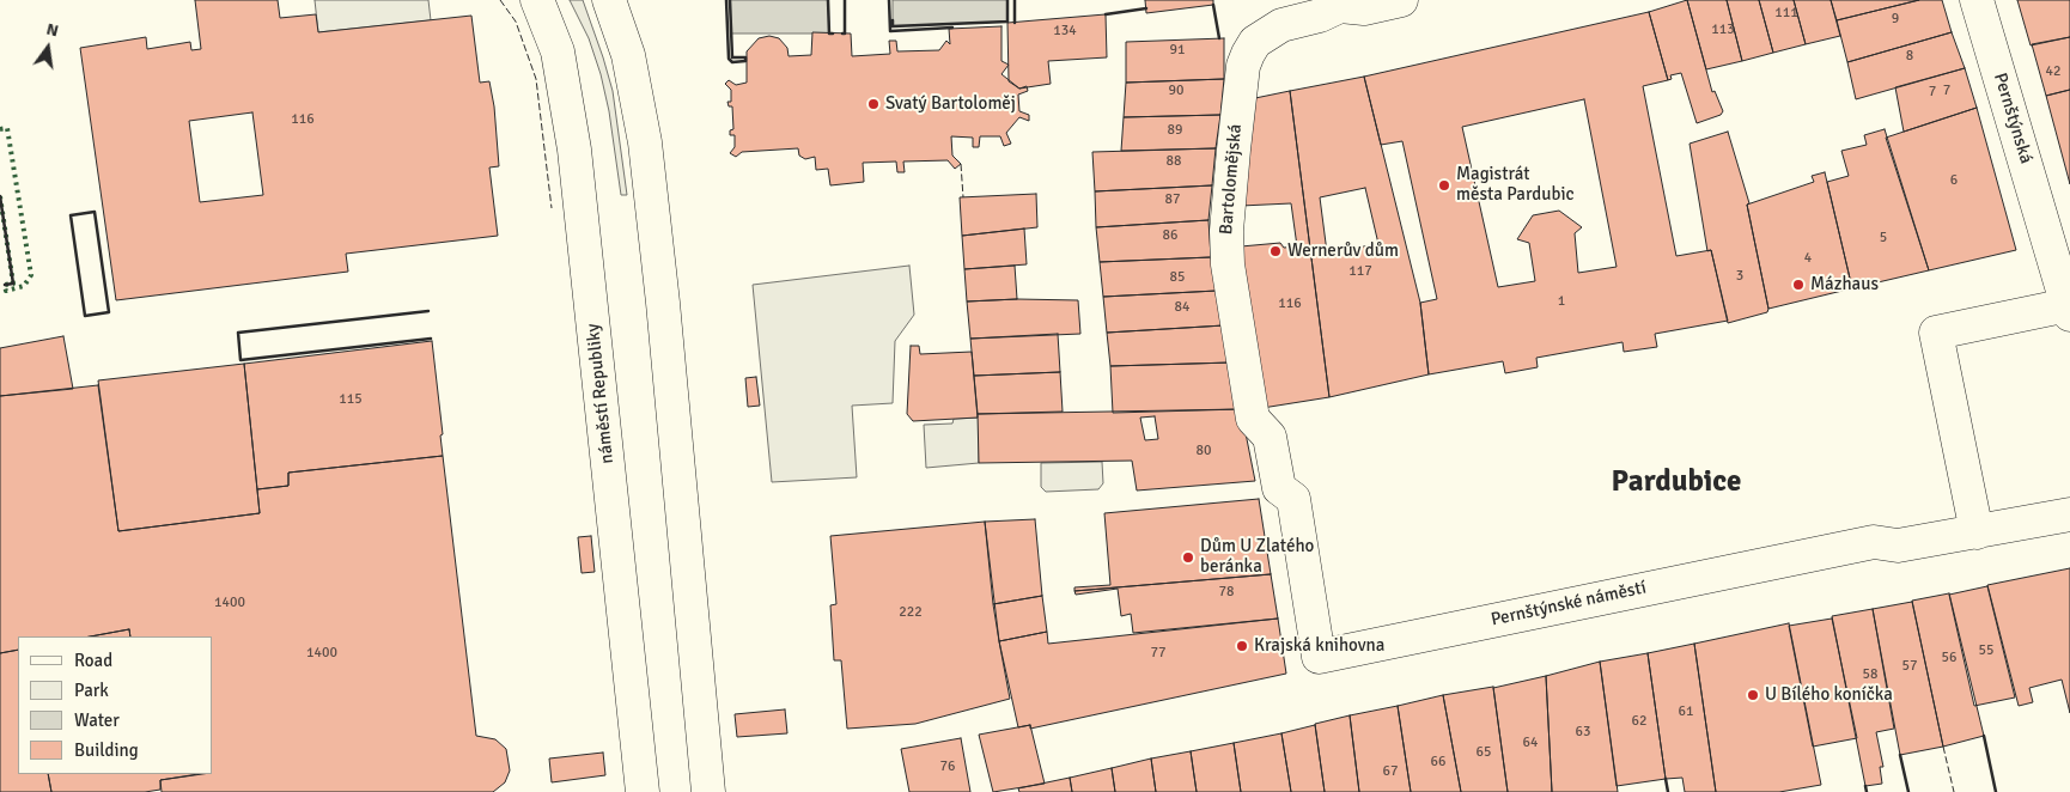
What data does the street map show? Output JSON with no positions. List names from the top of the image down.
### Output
{
  "streets": {
    "street": [
      "Pernštýnská",
      "Bartolomějská",
      "náměstí Republiky",
      "Pernštýnské náměstí"
    ]
  },
  "crossings": [
    ["Bartolomějská", "Pernštýnské náměstí"]
  ],
  "districts": ["Pardubice"],
  "places": [
    "Svatý Bartoloměj",
    "Magistrát města Pardubic",
    "Wernerův dům",
    "Mázhaus",
    "Dům U Zlatého beránka",
    "Krajská knihovna",
    "U Bílého koníčka"
  ],
  "house_numbers": [
    "111",
    "9",
    "113",
    "134",
    "91",
    "8",
    "42",
    "90",
    "7",
    "7",
    "116",
    "89",
    "88",
    "6",
    "87",
    "86",
    "5",
    "4",
    "117",
    "3",
    "85",
    "1",
    "116",
    "84",
    "115",
    "80",
    "78",
    "1400",
    "222",
    "55",
    "1400",
    "77",
    "56",
    "57",
    "58",
    "61",
    "62",
    "63",
    "64",
    "65",
    "66",
    "76",
    "67"
  ],
  "legend": [
    "Road",
    "Park",
    "Water",
    "Building"
  ],
  "north": "top"
}
